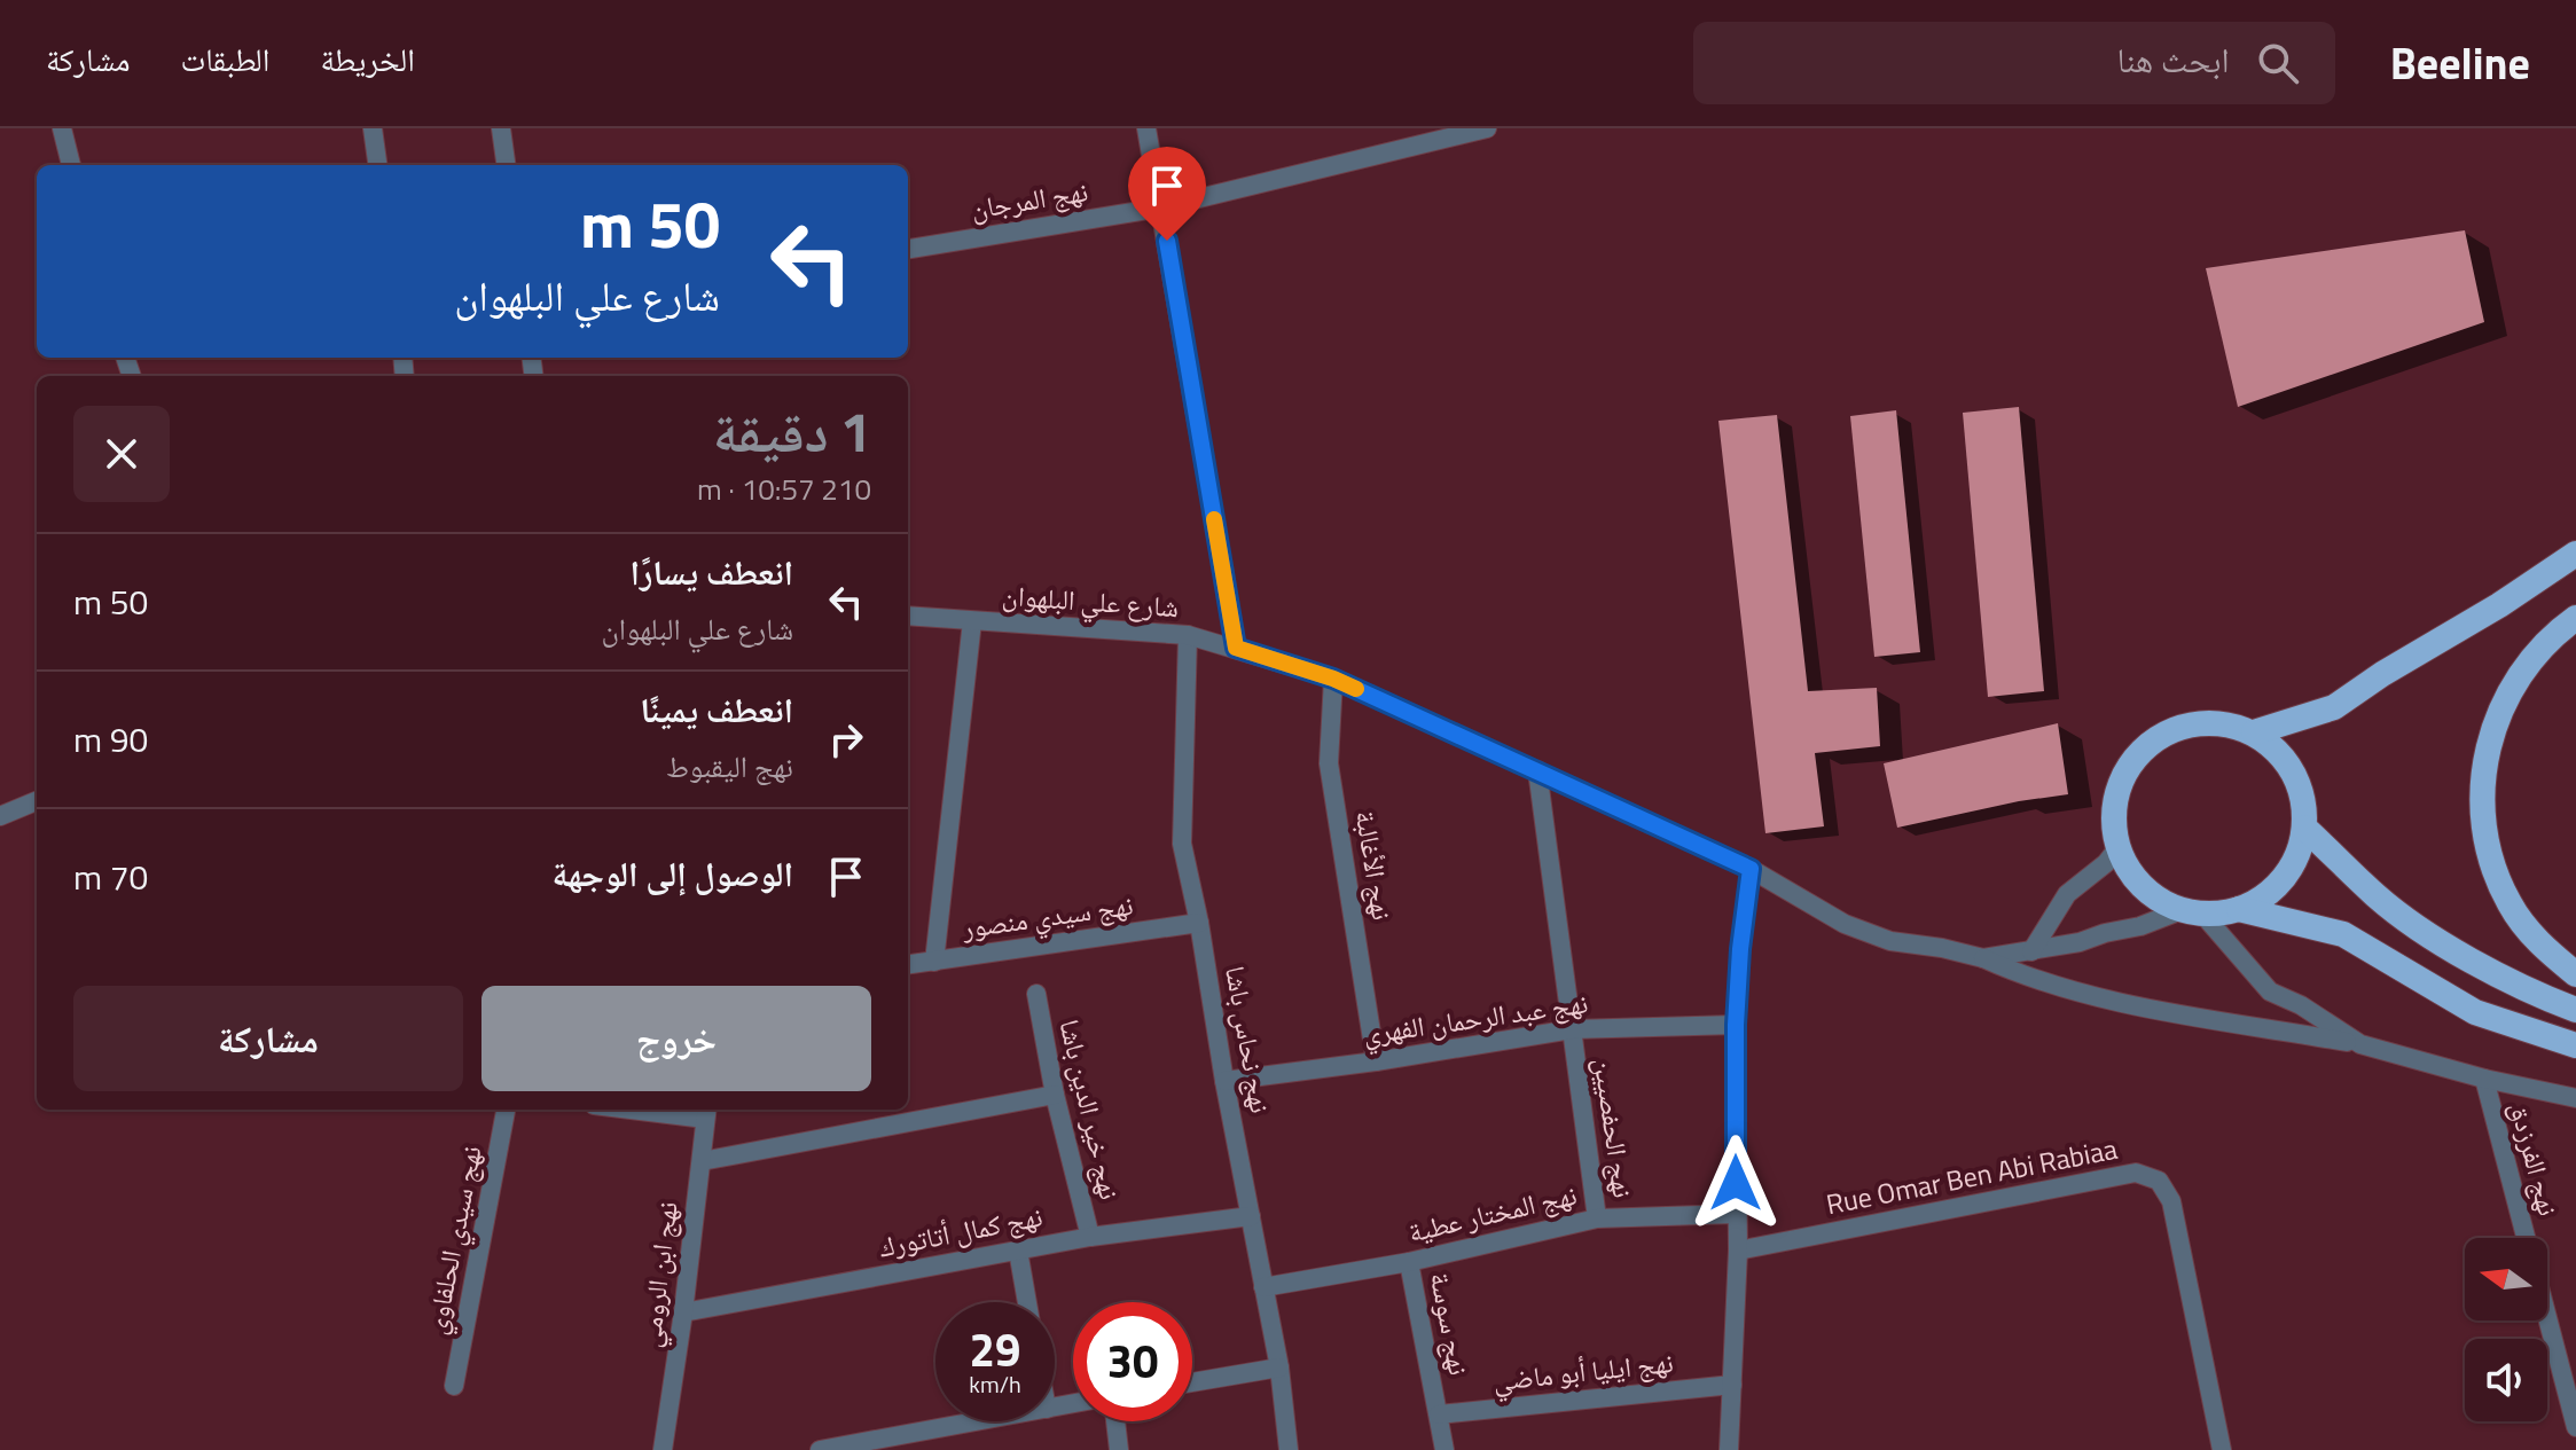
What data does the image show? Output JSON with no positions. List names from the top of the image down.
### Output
{
  "streets": {
    "street": [
      "نهج المرجان",
      "شارع علي البلهوان",
      "نهج الأغالبة",
      "نهج سيدي منصور",
      "نهج عبد الرحمان الفهري",
      "نهج نحاس باشا",
      "نهج خير الدين باشا",
      "نهج الحفصيين",
      "نهج الفرزدق",
      "Rue Omar Ben Abi Rabiaa",
      "نهج المختار عطية",
      "نهج كمال أتاتورك",
      "نهج سيدي الحلفاوي",
      "نهج ابن الرومي",
      "نهج سوسة",
      "نهج ايليا أبو ماضي"
    ]
  },
  "crossings": [
    ["شارع علي البلهوان", "نهج الأغالبة"],
    ["شارع علي البلهوان", "نهج نحاس باشا"],
    ["شارع علي البلهوان", "نهج الحفصيين"],
    ["نهج الأغالبة", "نهج عبد الرحمان الفهري"],
    ["نهج سيدي منصور", "نهج نحاس باشا"],
    ["نهج عبد الرحمان الفهري", "نهج نحاس باشا"],
    ["نهج عبد الرحمان الفهري", "نهج الحفصيين"],
    ["نهج نحاس باشا", "نهج المختار عطية"],
    ["نهج نحاس باشا", "نهج كمال أتاتورك"],
    ["نهج خير الدين باشا", "نهج كمال أتاتورك"],
    ["نهج الحفصيين", "نهج المختار عطية"],
    ["نهج المختار عطية", "نهج سوسة"],
    ["نهج كمال أتاتورك", "نهج ابن الرومي"],
    ["نهج سوسة", "نهج ايليا أبو ماضي"]
  ],
  "north": "left",
  "page": {
    "header": "Beeline",
    "search": "ابحث هنا",
    "nav": ["الخريطة", "الطبقات", "مشاركة"],
    "turn": ["50 m", "شارع علي البلهوان"],
    "heading": ["1 دقيقة", "210 m · 10:57"],
    "list": [
      {
        "name": "انعطف يسارًا",
        "note": "شارع علي البلهوان",
        "value": "50 m"
      },
      {
        "name": "انعطف يمينًا",
        "note": "نهج اليقبوط",
        "value": "90 m"
      },
      {
        "name": "الوصول إلى الوجهة",
        "value": "70 m"
      }
    ],
    "buttons": ["خروج", "مشاركة"],
    "speed": "29 km/h",
    "limit": "30"
  }
}
